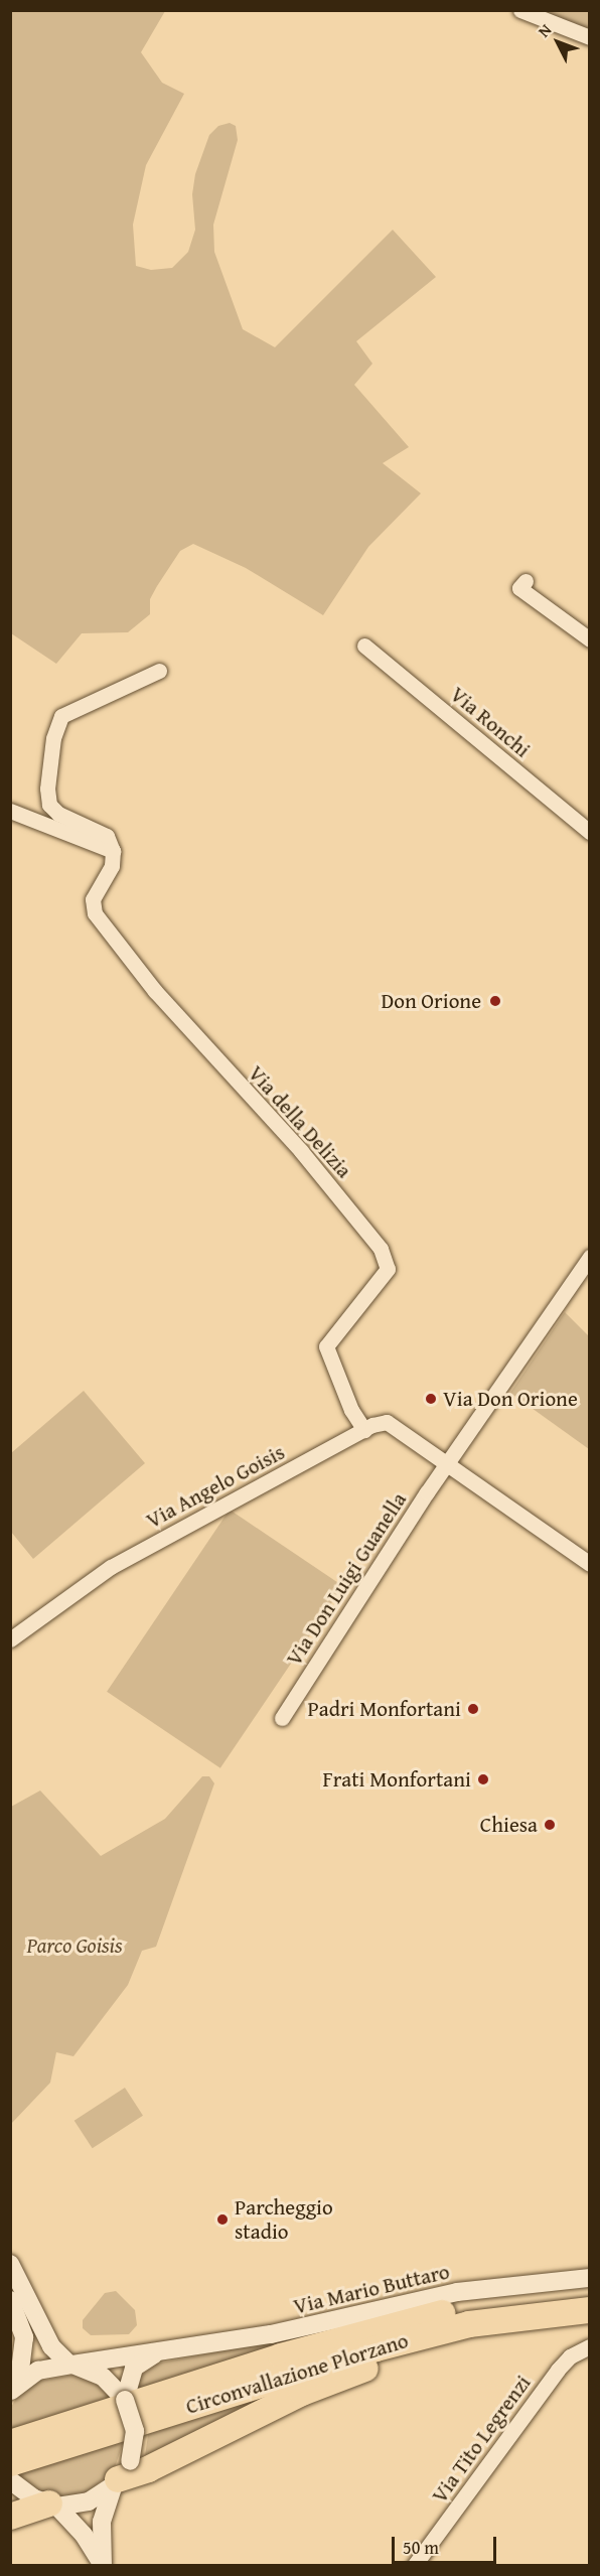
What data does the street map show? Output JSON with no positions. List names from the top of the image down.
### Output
{
  "streets": {
    "highway": ["Circonvallazione Plorzano"],
    "street": [
      "Via Ronchi",
      "Via della Delizia",
      "Via Angelo Goisis",
      "Via Don Luigi Guanella",
      "Via Mario Buttaro",
      "Via Tito Legrenzi"
    ]
  },
  "crossings": [
    ["Via della Delizia", "Via Angelo Goisis"],
    ["Via Angelo Goisis", "Via Don Luigi Guanella"]
  ],
  "parks": ["Parco Goisis"],
  "places": [
    "Don Orione",
    "Via Don Orione",
    "Padri Monfortani",
    "Frati Monfortani",
    "Chiesa",
    "Parcheggio stadio"
  ],
  "scale_bar": "50 m",
  "north": "top left"
}
